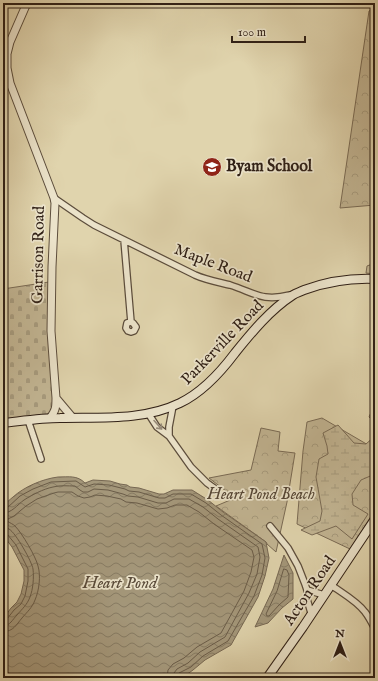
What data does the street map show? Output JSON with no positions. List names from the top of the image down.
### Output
{
  "streets": {
    "main road": ["Maple Road", "Parkerville Road", "Acton Road"],
    "street": ["Garrison Road"]
  },
  "crossings": [
    ["Garrison Road", "Maple Road"],
    ["Garrison Road", "Parkerville Road"],
    ["Maple Road", "Parkerville Road"]
  ],
  "water": ["Heart Pond"],
  "parks": ["Heart Pond Beach"],
  "places": {
    "school or university": ["Byam School"]
  },
  "scale_bar": "100 m",
  "north": "top"
}
